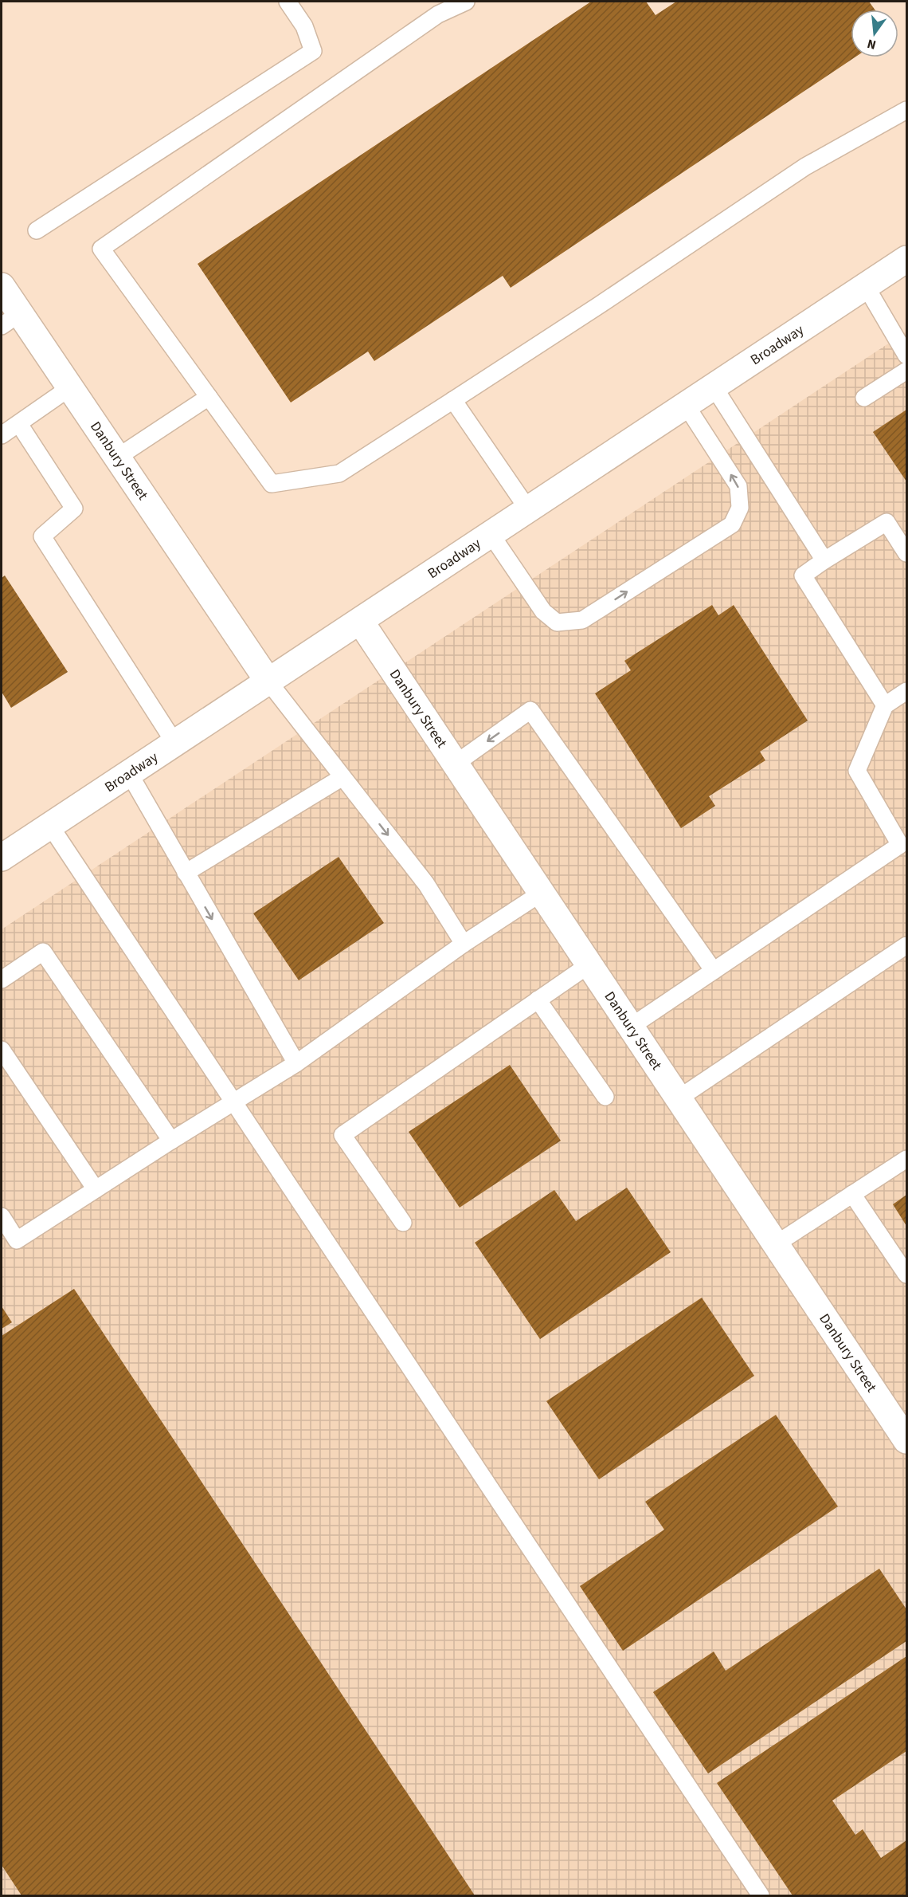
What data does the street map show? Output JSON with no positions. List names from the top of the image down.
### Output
{
  "streets": {
    "street": ["Broadway", "Danbury Street"]
  },
  "crossings": [
    ["Broadway", "Danbury Street"]
  ],
  "north": "bottom"
}
